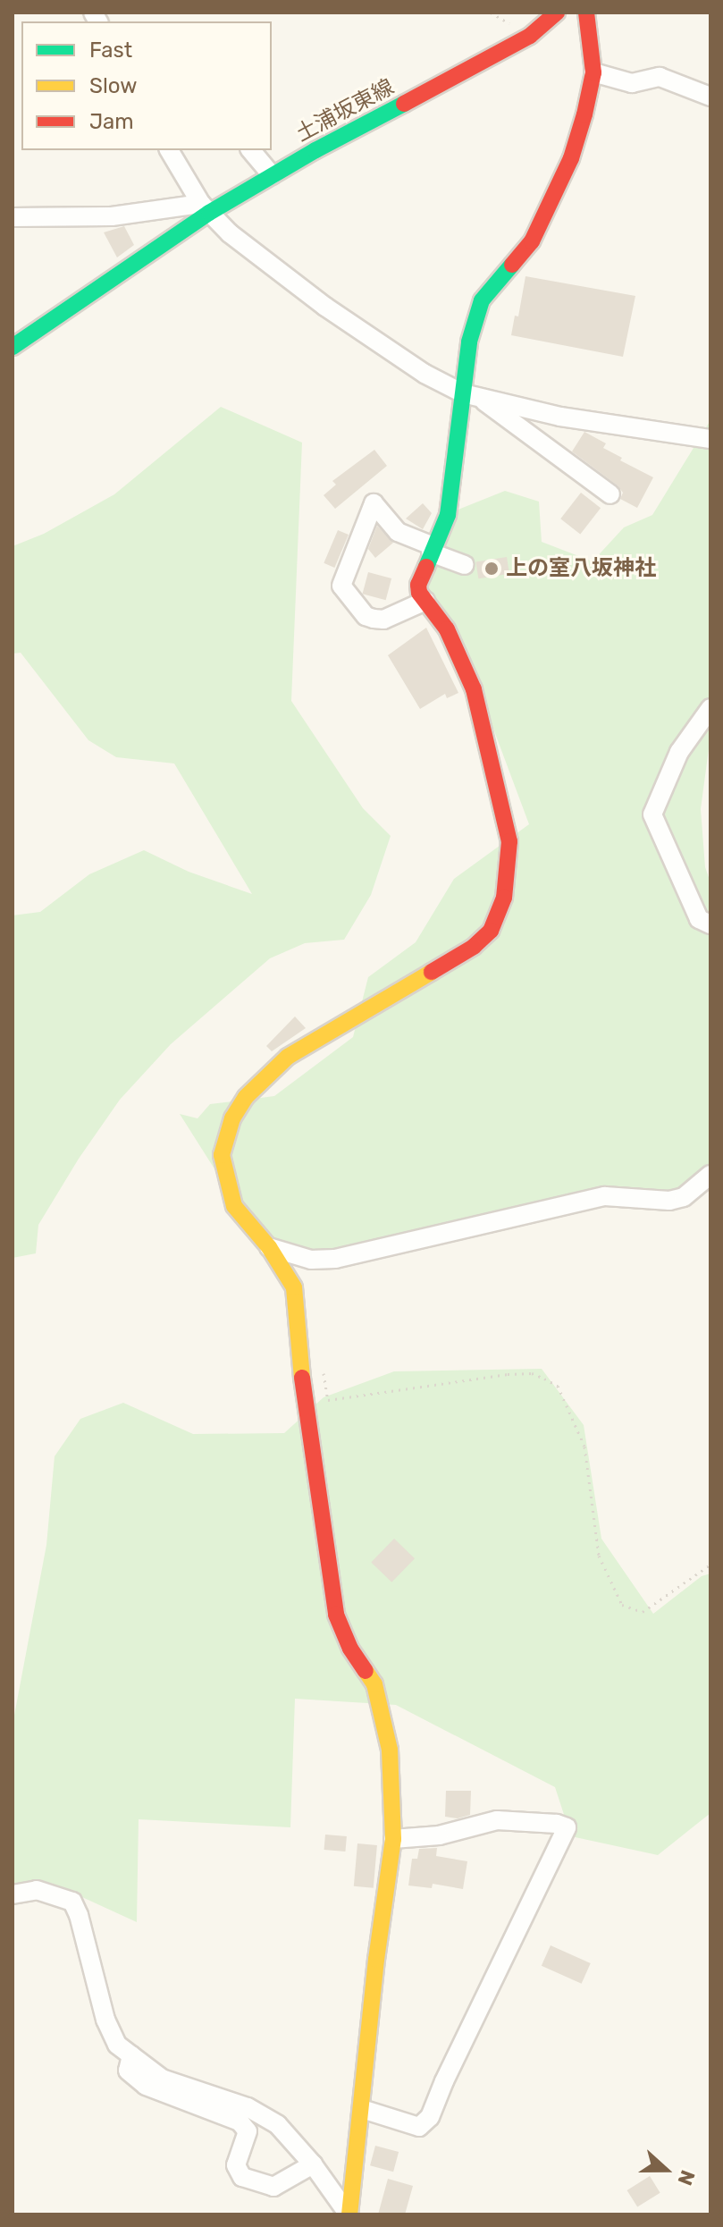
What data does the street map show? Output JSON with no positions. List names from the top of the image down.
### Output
{
  "streets": {
    "street": ["土浦坂東線"]
  },
  "places": ["上の室八坂神社"],
  "legend": ["Fast", "Slow", "Jam"],
  "north": "right"
}
